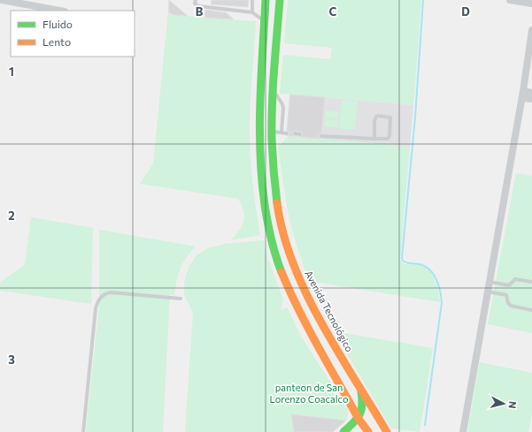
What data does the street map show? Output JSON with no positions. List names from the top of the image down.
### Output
{
  "streets": {
    "main road": ["Avenida Tecnológico"]
  },
  "parks": ["panteon de San Lorenzo Coacalco"],
  "legend": ["Fluido", "Lento"],
  "north": "right",
  "grid": {
    "columns": ["B", "C", "D"],
    "rows": ["1", "2", "3"]
  }
}
